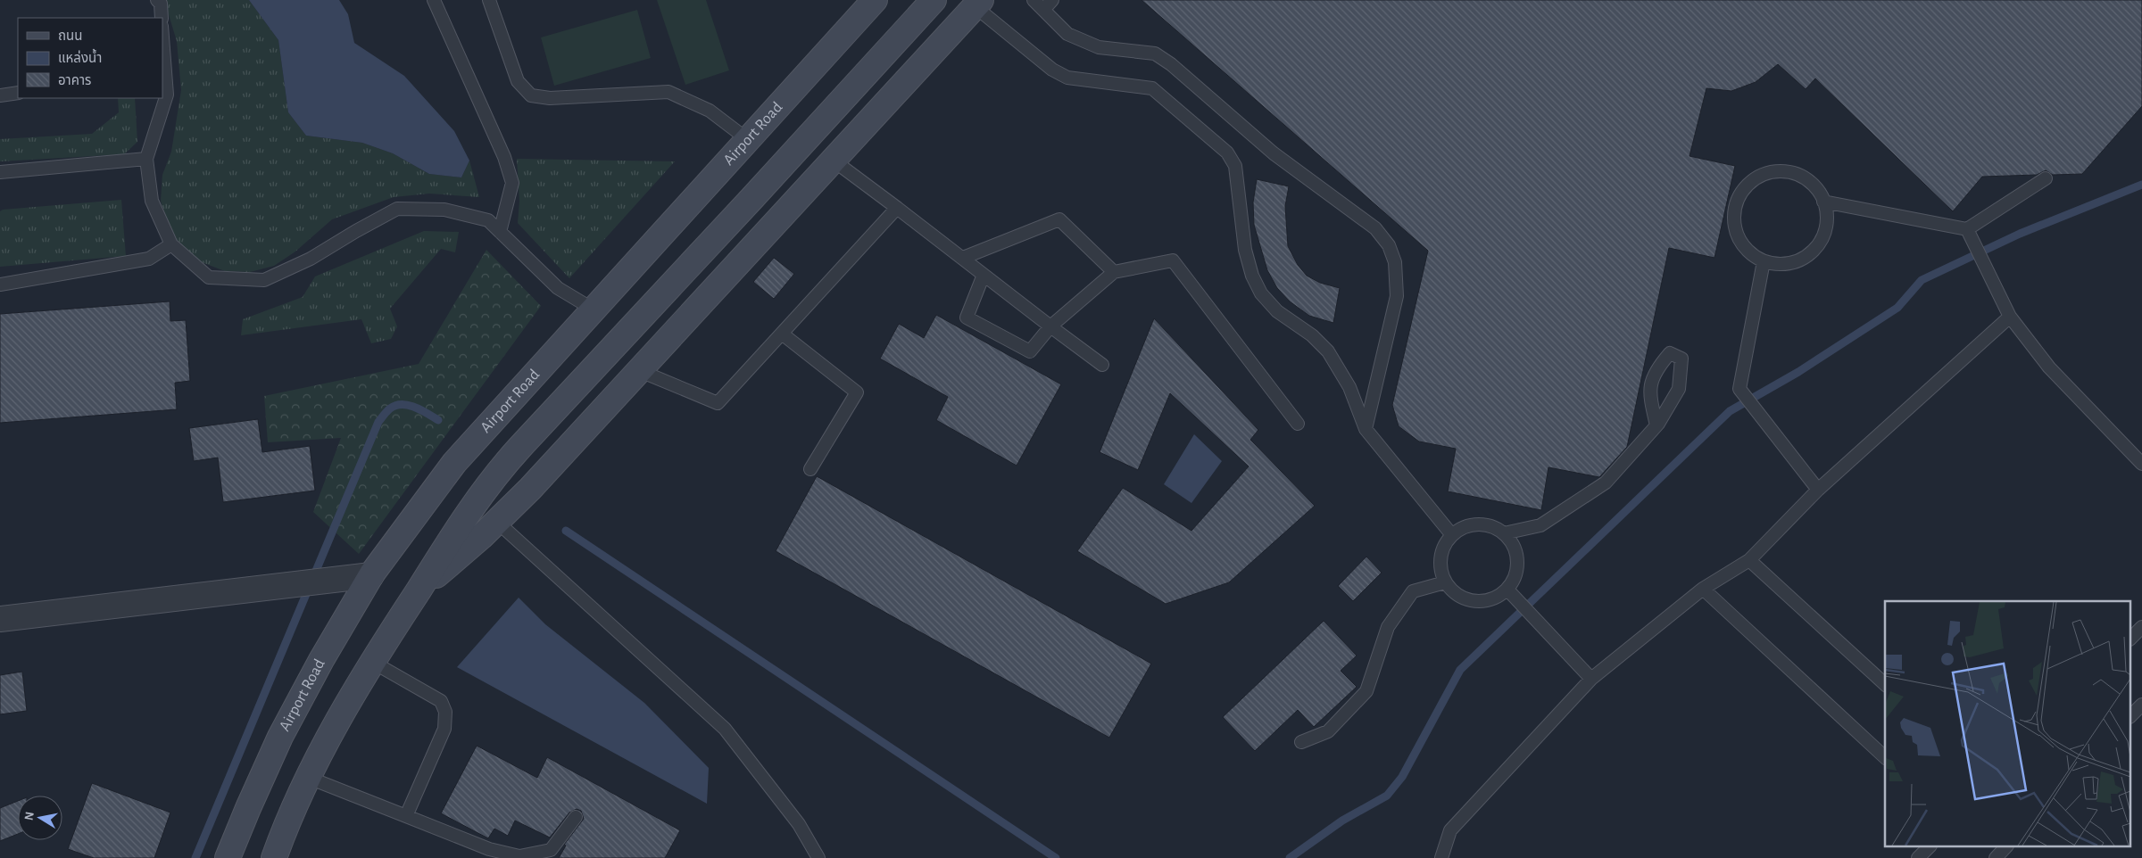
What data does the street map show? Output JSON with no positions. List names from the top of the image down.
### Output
{
  "streets": {
    "main road": ["Airport Road"]
  },
  "legend": ["ถนน", "แหล่งน้ำ", "อาคาร"],
  "north": "left"
}
